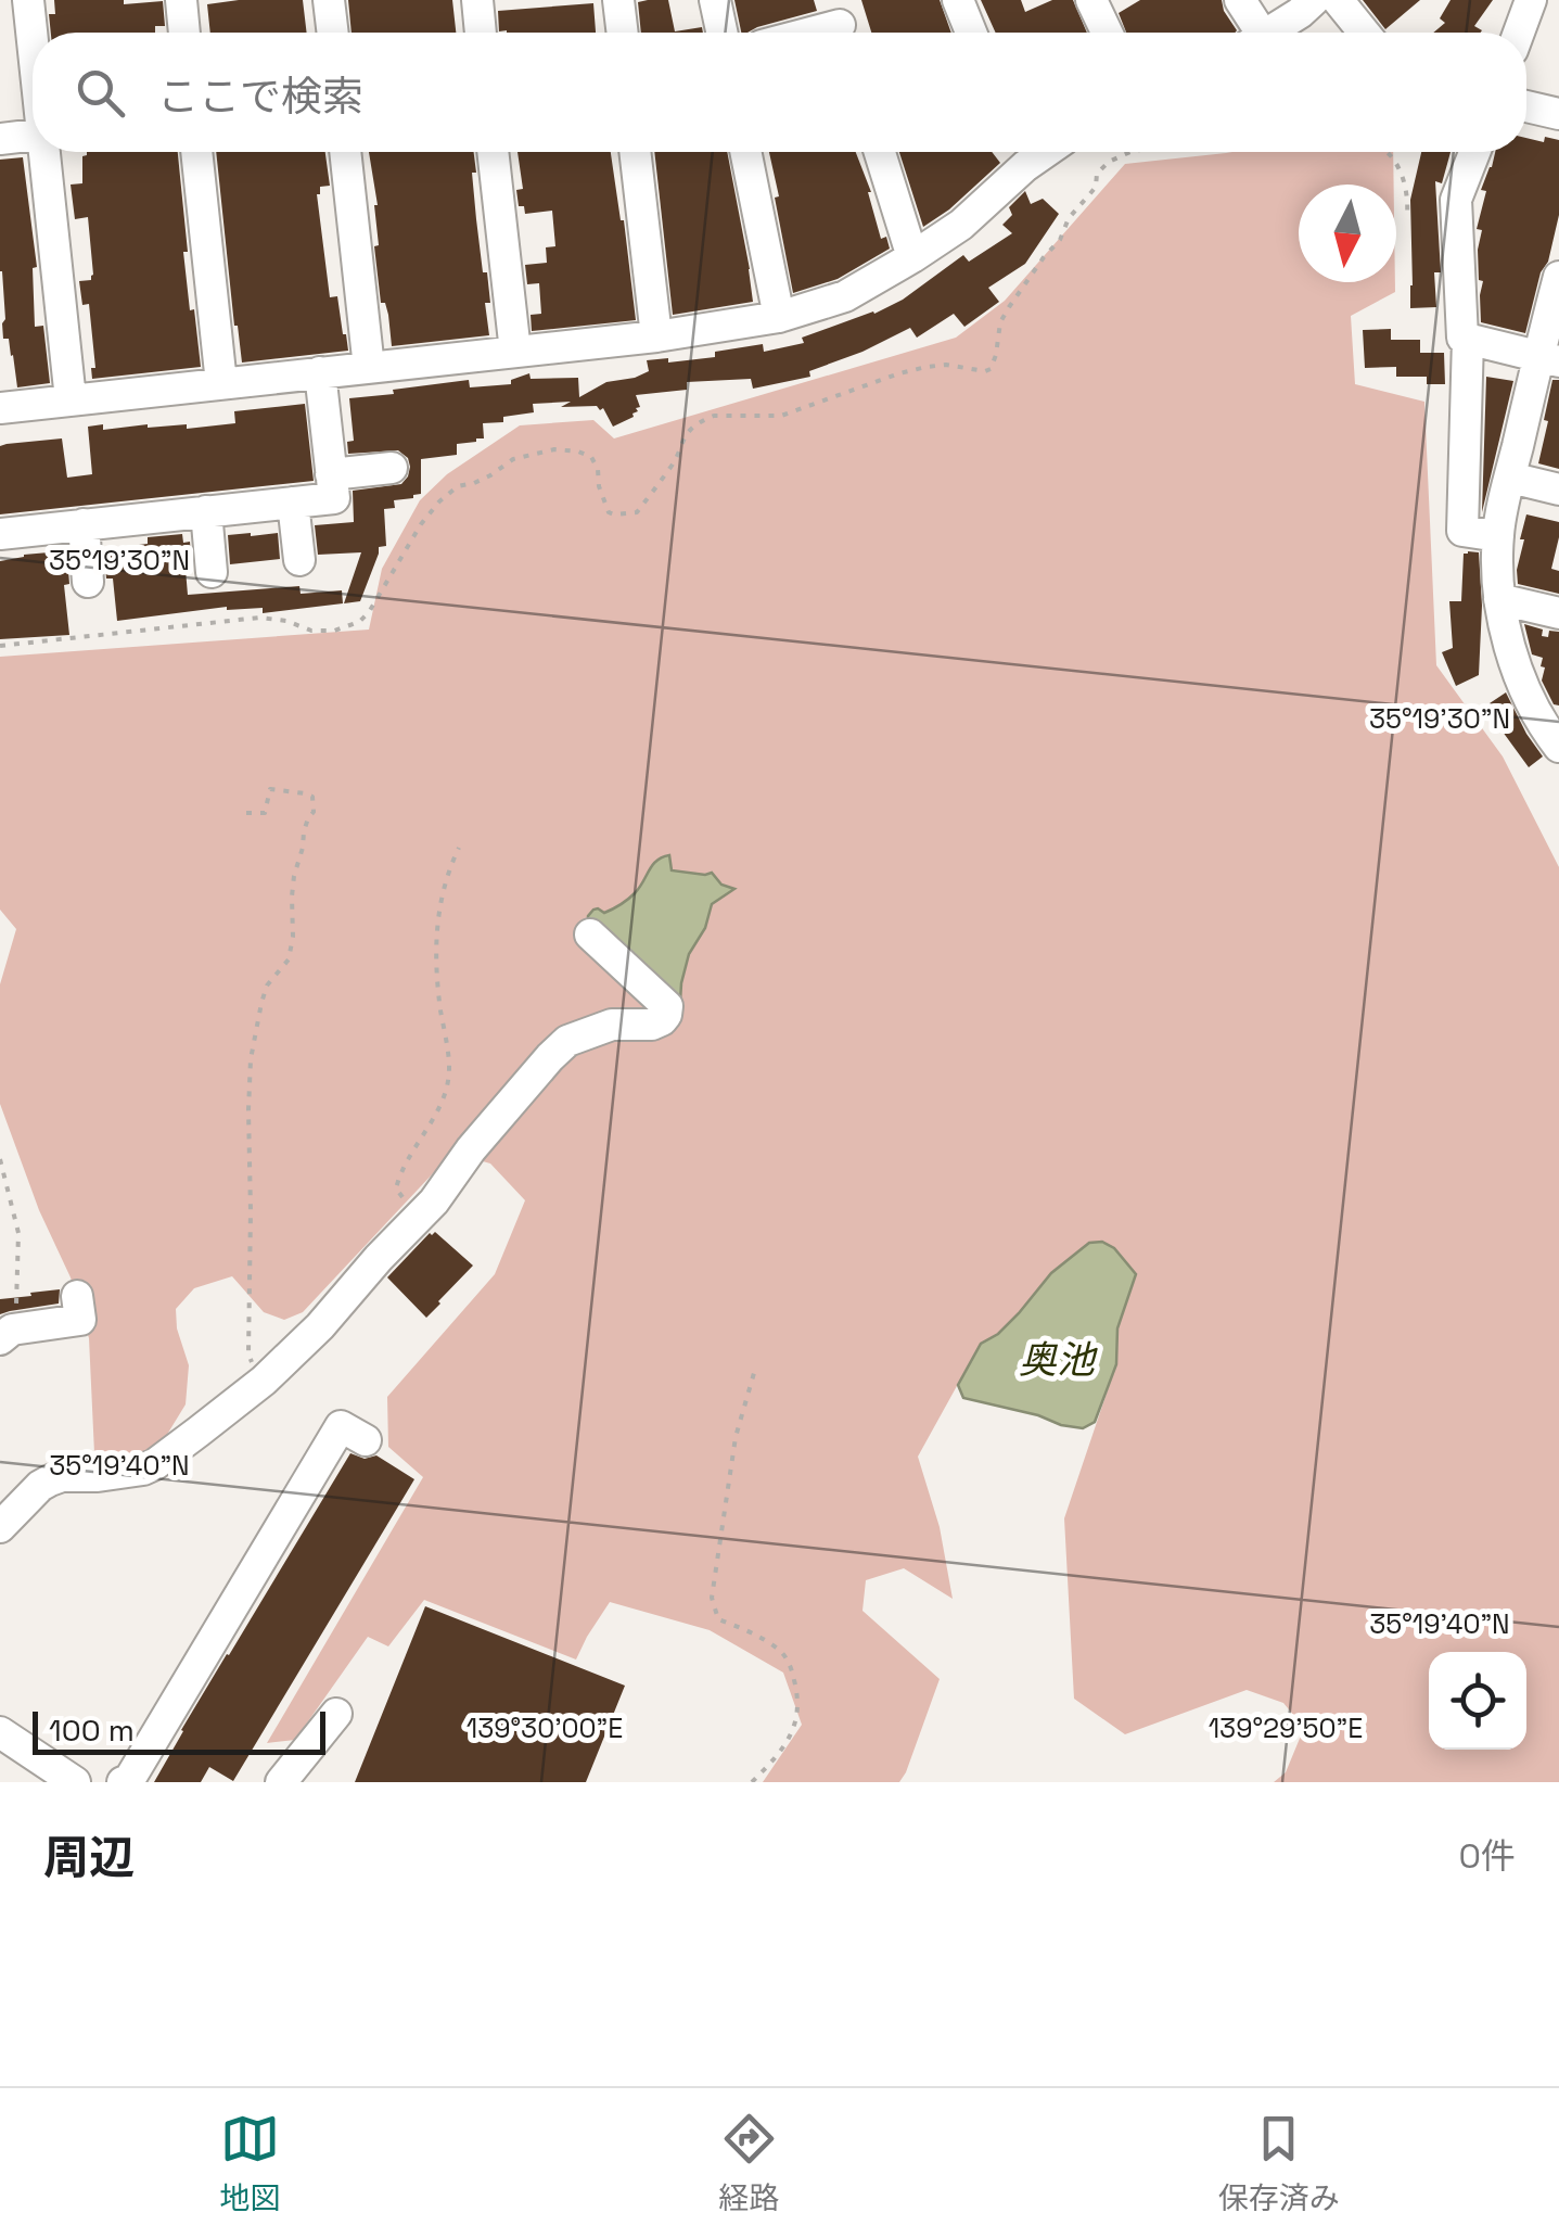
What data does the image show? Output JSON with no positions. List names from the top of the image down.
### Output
{
  "water": ["奥池"],
  "scale_bar": "100 m",
  "north": "bottom",
  "page": {
    "search": "ここで検索",
    "scale": "100 m",
    "heading": ["周辺", "0件"],
    "nav": ["地図", "経路", "保存済み"]
  },
  "coordinates": [
    "35°19'30\"N",
    "35°19'40\"N",
    "139°30'00\"E",
    "139°29'50\"E"
  ]
}
